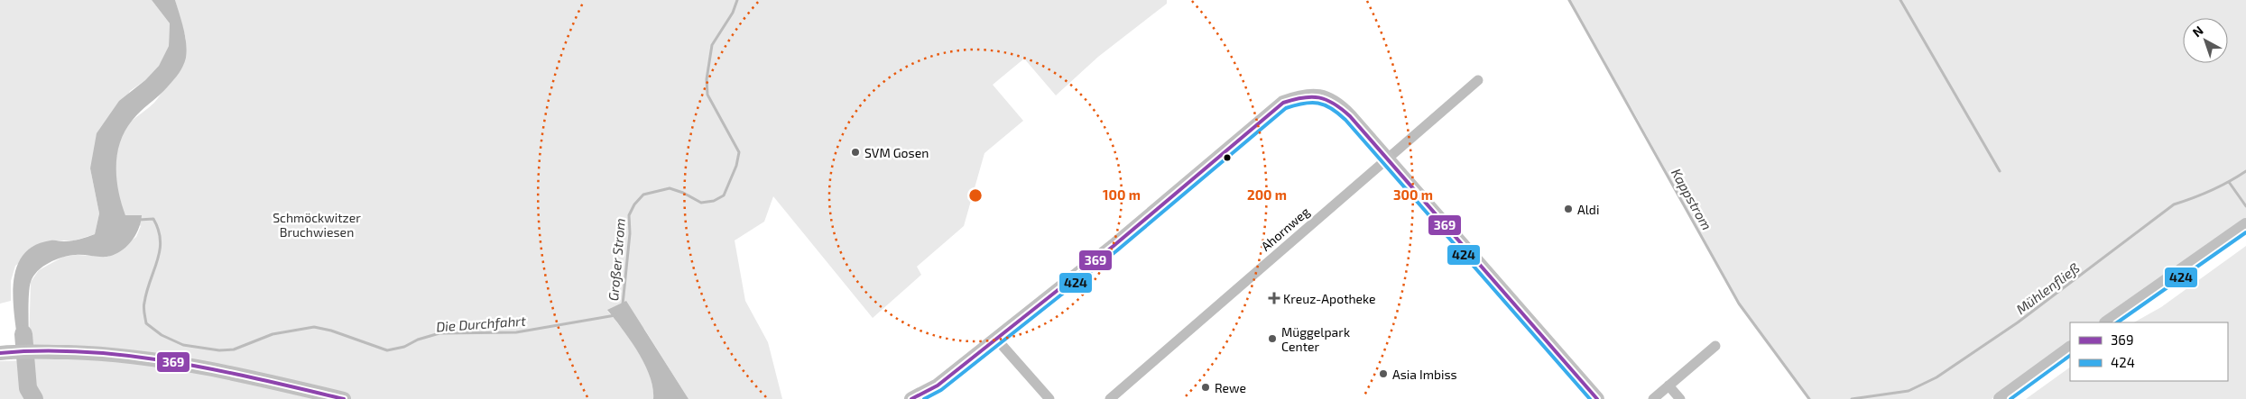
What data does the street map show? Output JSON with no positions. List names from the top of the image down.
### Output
{
  "streets": {
    "street": ["Ahornweg"]
  },
  "water": [
    "Kappstrom",
    "Großer Strom",
    "Mühlenfließ",
    "Die Durchfahrt"
  ],
  "parks": ["Schmöckwitzer Bruchwiesen"],
  "places": {
    "other": [
      "SVM Gosen",
      "Aldi",
      "Müggelpark Center",
      "Asia Imbiss",
      "Rewe"
    ],
    "health": ["Kreuz-Apotheke"]
  },
  "lines": ["transit line 369", "transit line 424"],
  "legend": ["369", "424"],
  "north": "top left",
  "rings": ["100 m", "200 m", "300 m"]
}
